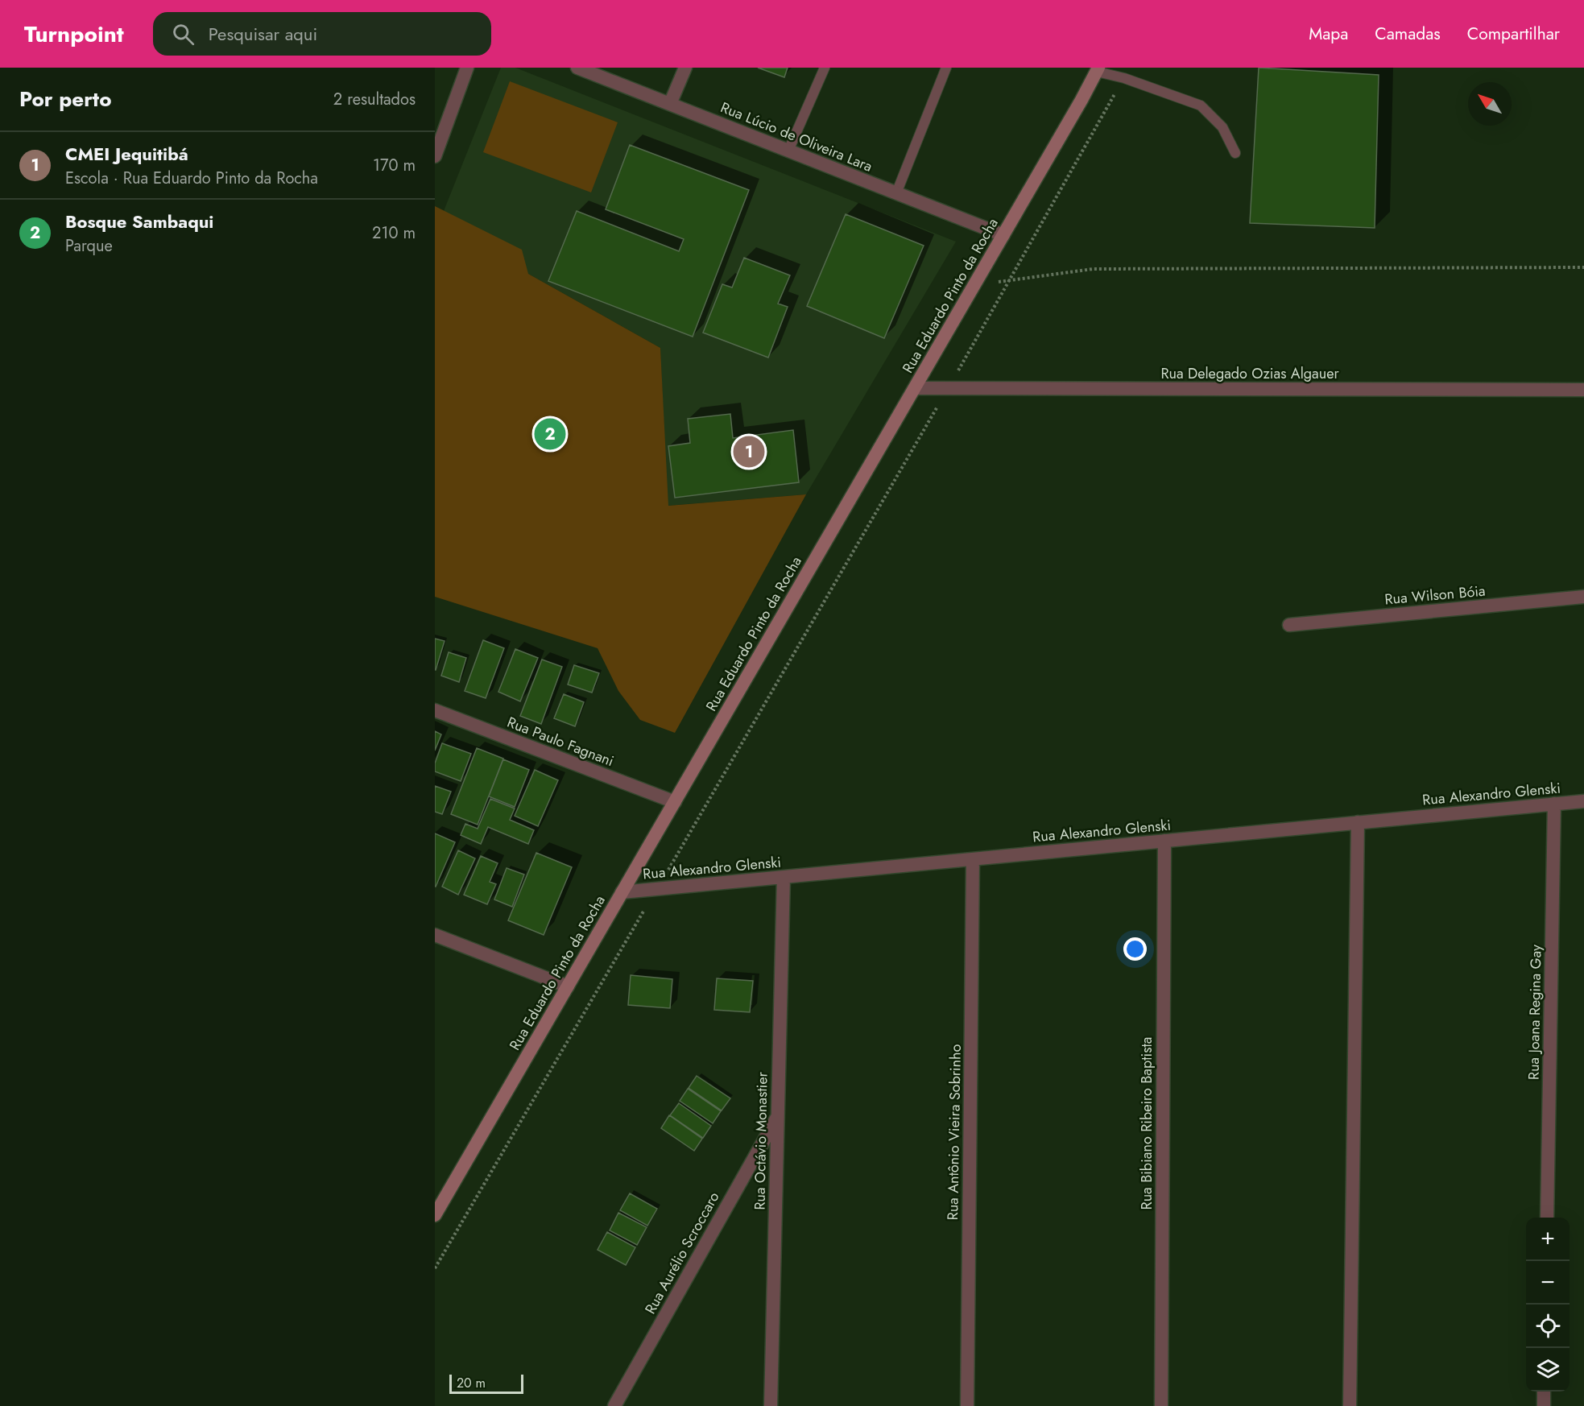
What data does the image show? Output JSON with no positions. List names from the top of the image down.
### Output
{
  "streets": {
    "main road": ["Rua Eduardo Pinto da Rocha"],
    "street": [
      "Rua Lúcio de Oliveira Lara",
      "Rua Delegado Ozias Algauer",
      "Rua Wilson Bóia",
      "Rua Paulo Fagnani",
      "Rua Alexandro Glenski",
      "Rua Joana Regina Gay",
      "Rua Bibiano Ribeiro Baptista",
      "Rua Antônio Vieira Sobrinho",
      "Rua Octávio Monastier",
      "Rua Aurélio Scroccaro"
    ]
  },
  "crossings": [
    ["Rua Lúcio de Oliveira Lara", "Rua Eduardo Pinto da Rocha"],
    ["Rua Eduardo Pinto da Rocha", "Rua Delegado Ozias Algauer"],
    ["Rua Eduardo Pinto da Rocha", "Rua Paulo Fagnani"],
    ["Rua Eduardo Pinto da Rocha", "Rua Alexandro Glenski"],
    ["Rua Alexandro Glenski", "Rua Joana Regina Gay"],
    ["Rua Alexandro Glenski", "Rua Bibiano Ribeiro Baptista"],
    ["Rua Alexandro Glenski", "Rua Antônio Vieira Sobrinho"],
    ["Rua Alexandro Glenski", "Rua Octávio Monastier"],
    ["Rua Octávio Monastier", "Rua Aurélio Scroccaro"]
  ],
  "scale_bar": "20 m",
  "north": "top left",
  "page": {
    "header": "Turnpoint",
    "search": "Pesquisar aqui",
    "nav": ["Mapa", "Camadas", "Compartilhar"],
    "heading": ["Por perto", "2 resultados"],
    "list": [
      {
        "mark": "1",
        "name": "CMEI Jequitibá",
        "note": "Escola · Rua Eduardo Pinto da Rocha",
        "value": "170 m"
      },
      {
        "mark": "2",
        "name": "Bosque Sambaqui",
        "note": "Parque",
        "value": "210 m"
      }
    ],
    "pins": ["2", "1"],
    "map_buttons": ["+", "−"],
    "scale": "20 m"
  }
}
